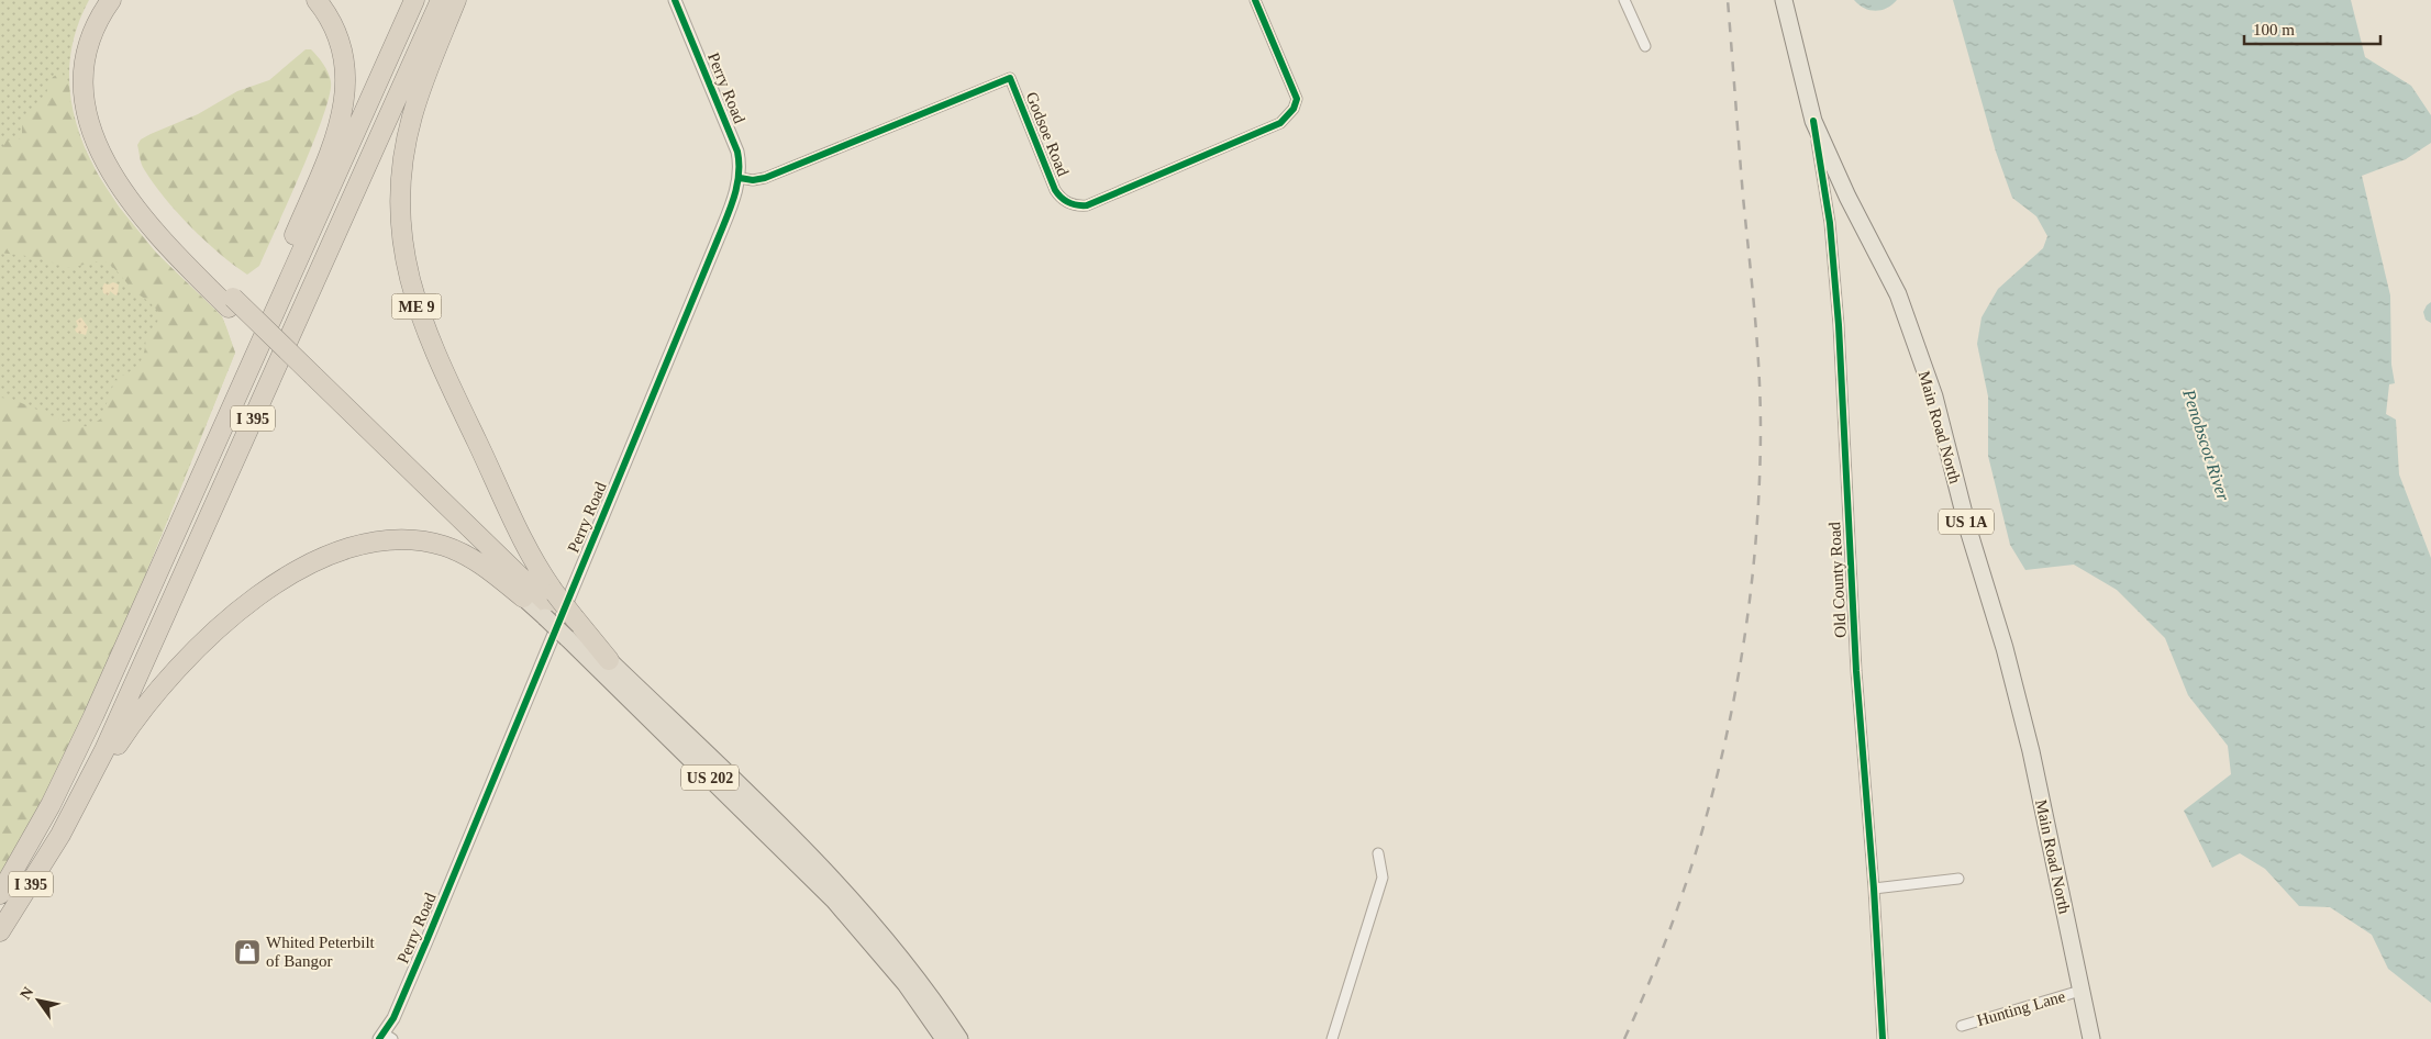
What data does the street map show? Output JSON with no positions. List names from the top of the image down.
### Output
{
  "streets": {
    "highway": ["ME 9", "I 395", "US 202"],
    "main road": ["Main Road North", "US 1A"],
    "street": [
      "Perry Road",
      "Godsoe Road",
      "Old County Road",
      "Hunting Lane"
    ]
  },
  "crossings": [
    ["Perry Road", "Godsoe Road"],
    ["ME 9", "US 202"],
    ["Main Road North", "Old County Road"],
    ["Main Road North", "Hunting Lane"]
  ],
  "water": ["Penobscot River"],
  "places": {
    "shop": ["Whited Peterbilt of Bangor"]
  },
  "scale_bar": "100 m",
  "north": "top left"
}
